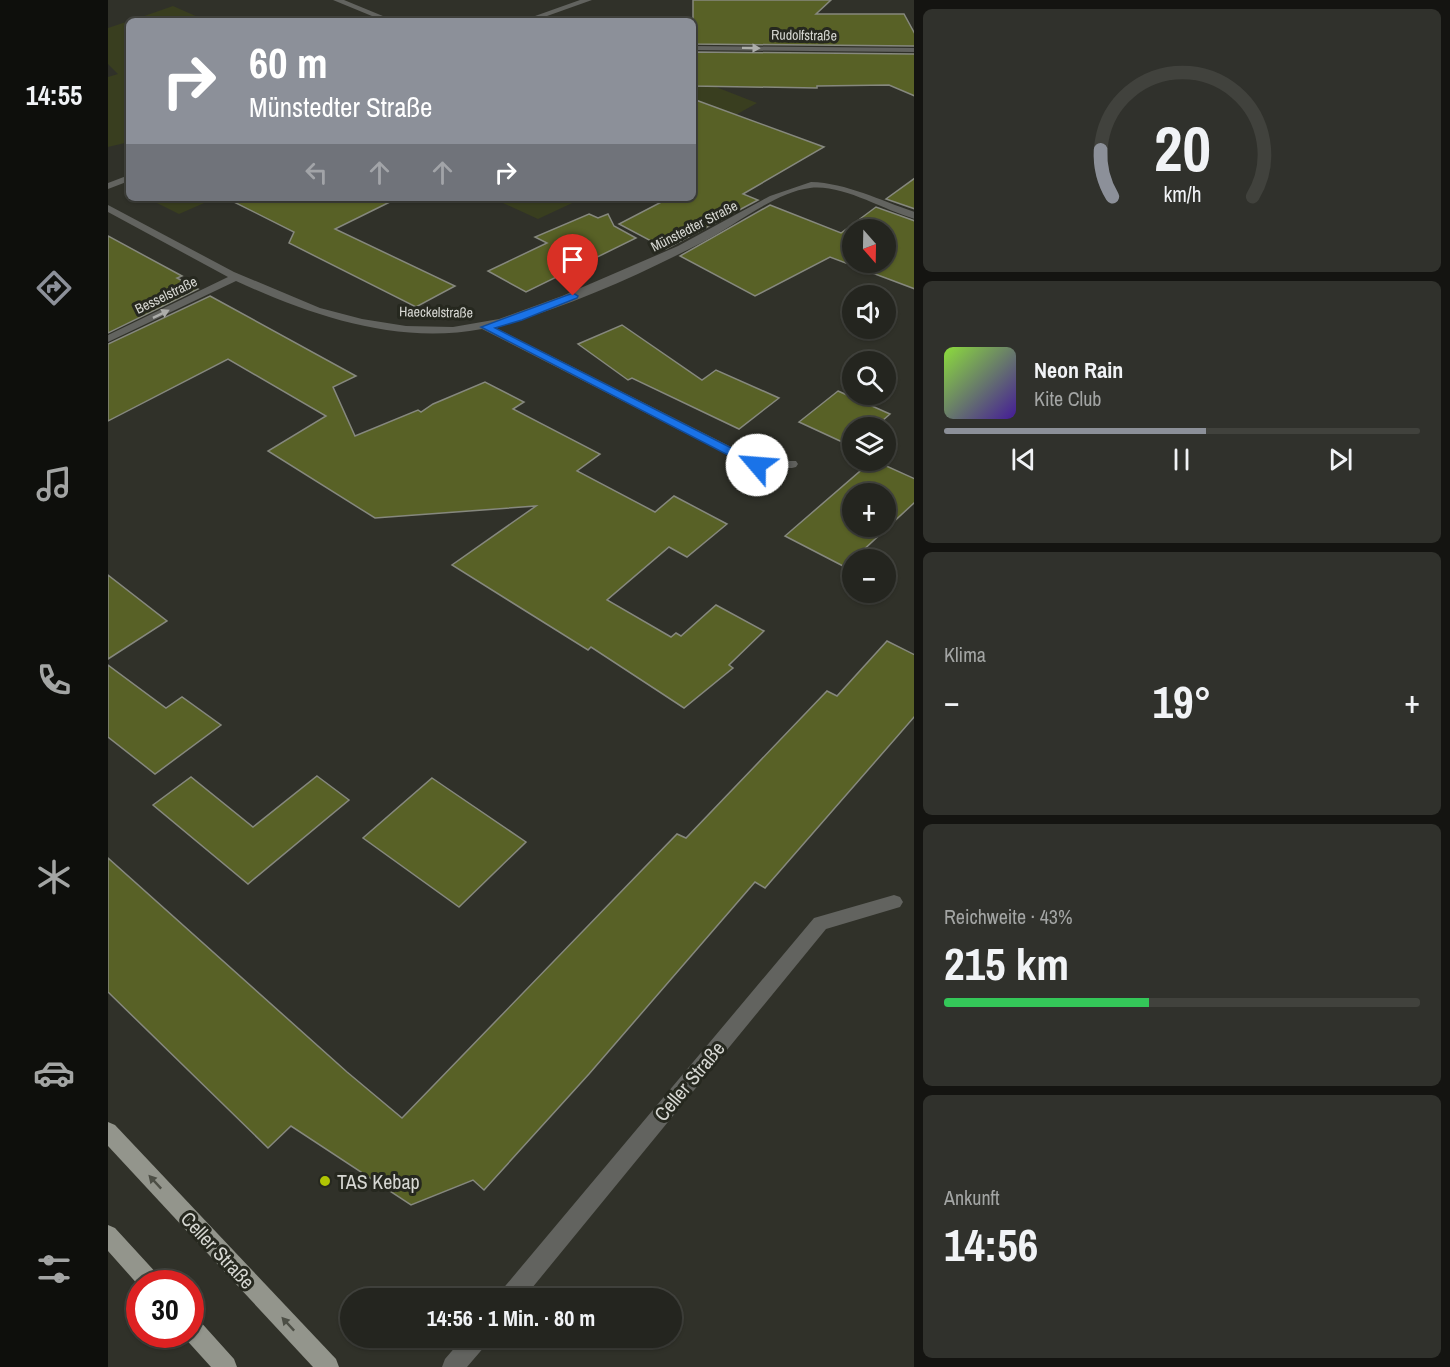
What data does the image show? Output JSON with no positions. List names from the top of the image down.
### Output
{
  "streets": {
    "main road": ["Celler Straße"],
    "street": [
      "Rudolfstraße",
      "Münstedter Straße",
      "Besselstraße",
      "Haeckelstraße"
    ]
  },
  "crossings": [
    ["Münstedter Straße", "Haeckelstraße"],
    ["Besselstraße", "Haeckelstraße"]
  ],
  "one_way": ["Rudolfstraße", "Besselstraße", "Celler Straße"],
  "places": ["TAS Kebap"],
  "north": "bottom",
  "page": {
    "tabs": "14:55",
    "turn": ["60 m", "Münstedter Straße"],
    "map_buttons": ["+", "−"],
    "song": ["Neon Rain", "Kite Club"],
    "tile": [
      "Klima",
      ["Reichweite · 43%", "215 km"],
      ["Ankunft", "14:56"]
    ],
    "heat": ["−", "19°", "+"],
    "limit": "30",
    "trip": "14:56 · 1 Min. · 80 m",
    "gauge": ["20", "km/h"]
  }
}
